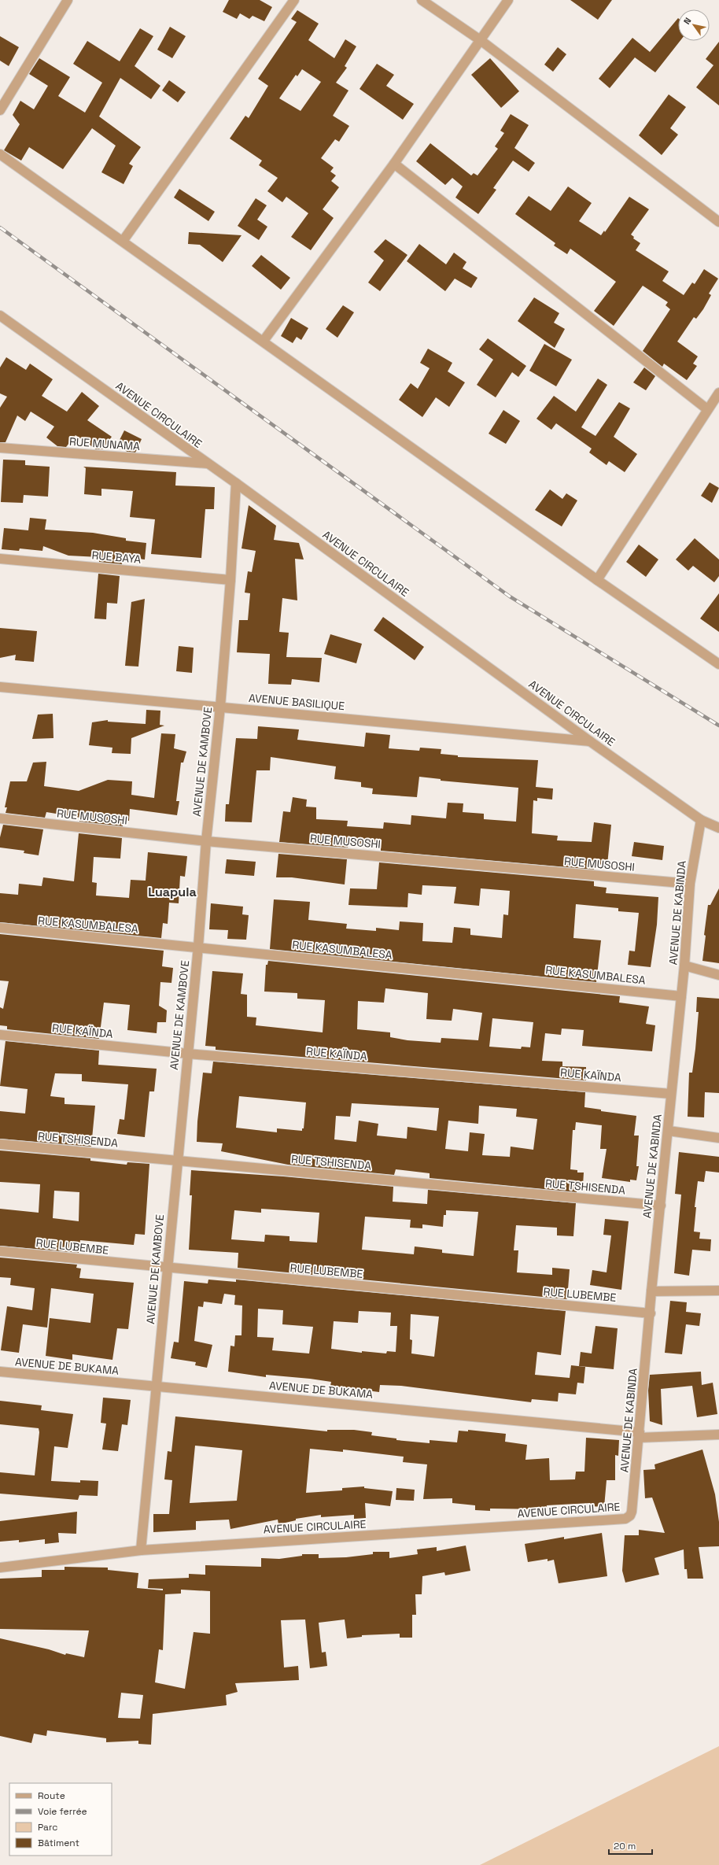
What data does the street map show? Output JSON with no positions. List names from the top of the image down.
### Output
{
  "streets": {
    "street": [
      "AVENUE CIRCULAIRE",
      "RUE MUNAMA",
      "RUE BAYA",
      "AVENUE BASILIQUE",
      "AVENUE DE KAMBOVE",
      "RUE MUSOSHI",
      "AVENUE DE KABINDA",
      "RUE KASUMBALESA",
      "RUE KAÏNDA",
      "RUE TSHISENDA",
      "RUE LUBEMBE",
      "AVENUE DE BUKAMA"
    ]
  },
  "crossings": [
    ["AVENUE CIRCULAIRE", "RUE MUNAMA"],
    ["AVENUE CIRCULAIRE", "AVENUE BASILIQUE"],
    ["AVENUE CIRCULAIRE", "AVENUE DE KAMBOVE"],
    ["AVENUE CIRCULAIRE", "AVENUE DE KABINDA"],
    ["RUE BAYA", "AVENUE DE KAMBOVE"],
    ["AVENUE BASILIQUE", "AVENUE DE KAMBOVE"],
    ["AVENUE DE KAMBOVE", "RUE MUSOSHI"],
    ["AVENUE DE KAMBOVE", "RUE KASUMBALESA"],
    ["AVENUE DE KAMBOVE", "RUE KAÏNDA"],
    ["AVENUE DE KAMBOVE", "RUE TSHISENDA"],
    ["AVENUE DE KAMBOVE", "RUE LUBEMBE"],
    ["AVENUE DE KAMBOVE", "AVENUE DE BUKAMA"],
    ["RUE MUSOSHI", "AVENUE DE KABINDA"],
    ["AVENUE DE KABINDA", "RUE KASUMBALESA"],
    ["AVENUE DE KABINDA", "RUE KAÏNDA"],
    ["AVENUE DE KABINDA", "RUE TSHISENDA"],
    ["AVENUE DE KABINDA", "RUE LUBEMBE"],
    ["AVENUE DE KABINDA", "AVENUE DE BUKAMA"]
  ],
  "districts": ["Luapula"],
  "legend": [
    "Route",
    "Voie ferrée",
    "Parc",
    "Bâtiment"
  ],
  "scale_bar": "20 m",
  "north": "top left"
}
